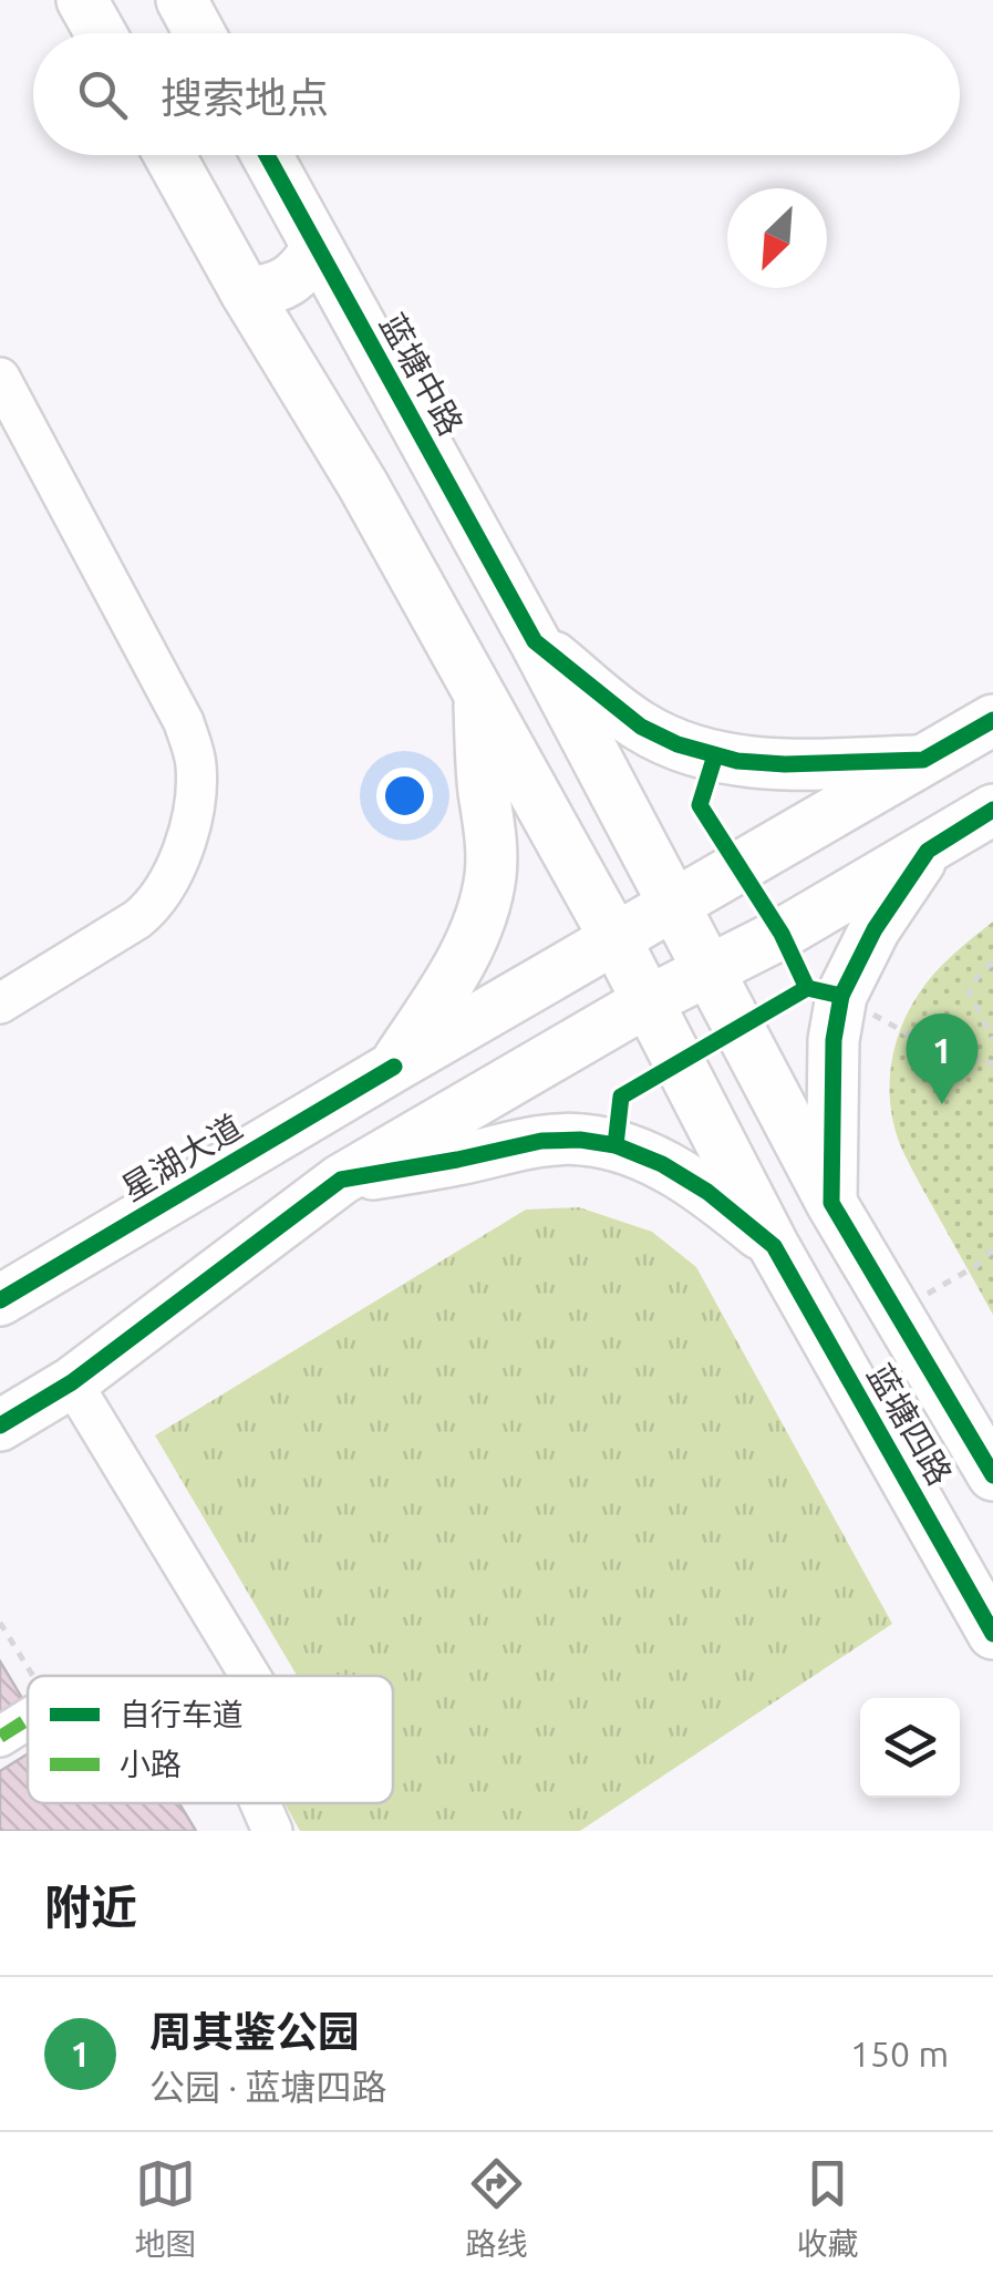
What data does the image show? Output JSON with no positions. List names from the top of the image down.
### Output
{
  "streets": {
    "main road": ["蓝塘中路", "星湖大道", "蓝塘四路"]
  },
  "crossings": [
    ["蓝塘中路", "星湖大道"],
    ["蓝塘中路", "蓝塘四路"]
  ],
  "legend": ["自行车道", "小路"],
  "north": "bottom left",
  "page": {
    "search": "搜索地点",
    "pins": "1",
    "heading": "附近",
    "list": [
      {
        "mark": "1",
        "name": "周其鉴公园",
        "note": "公园 · 蓝塘四路",
        "value": "150 m"
      }
    ],
    "nav": ["地图", "路线", "收藏"]
  }
}
